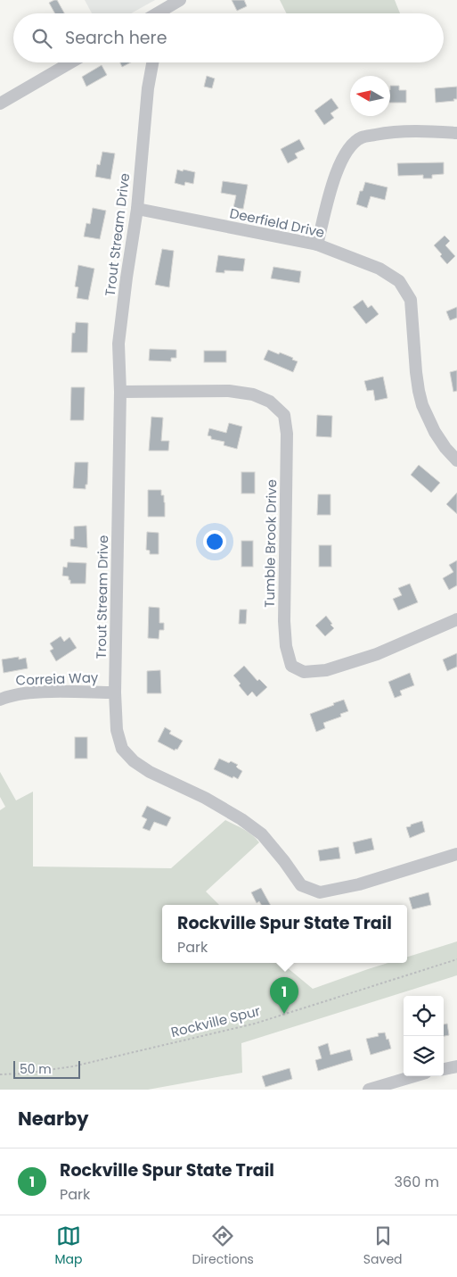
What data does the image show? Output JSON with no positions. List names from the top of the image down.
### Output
{
  "streets": {
    "street": [
      "Deerfield Drive",
      "Trout Stream Drive",
      "Tumble Brook Drive",
      "Correia Way"
    ],
    "path": ["Rockville Spur"]
  },
  "crossings": [
    ["Deerfield Drive", "Trout Stream Drive"],
    ["Trout Stream Drive", "Tumble Brook Drive"],
    ["Trout Stream Drive", "Correia Way"]
  ],
  "scale_bar": "50 m",
  "north": "left",
  "page": {
    "search": "Search here",
    "popup": ["Rockville Spur State Trail", "Park"],
    "pins": "1",
    "scale": "50 m",
    "heading": "Nearby",
    "list": [
      {
        "mark": "1",
        "name": "Rockville Spur State Trail",
        "note": "Park",
        "value": "360 m"
      }
    ],
    "nav": ["Map", "Directions", "Saved"]
  }
}
